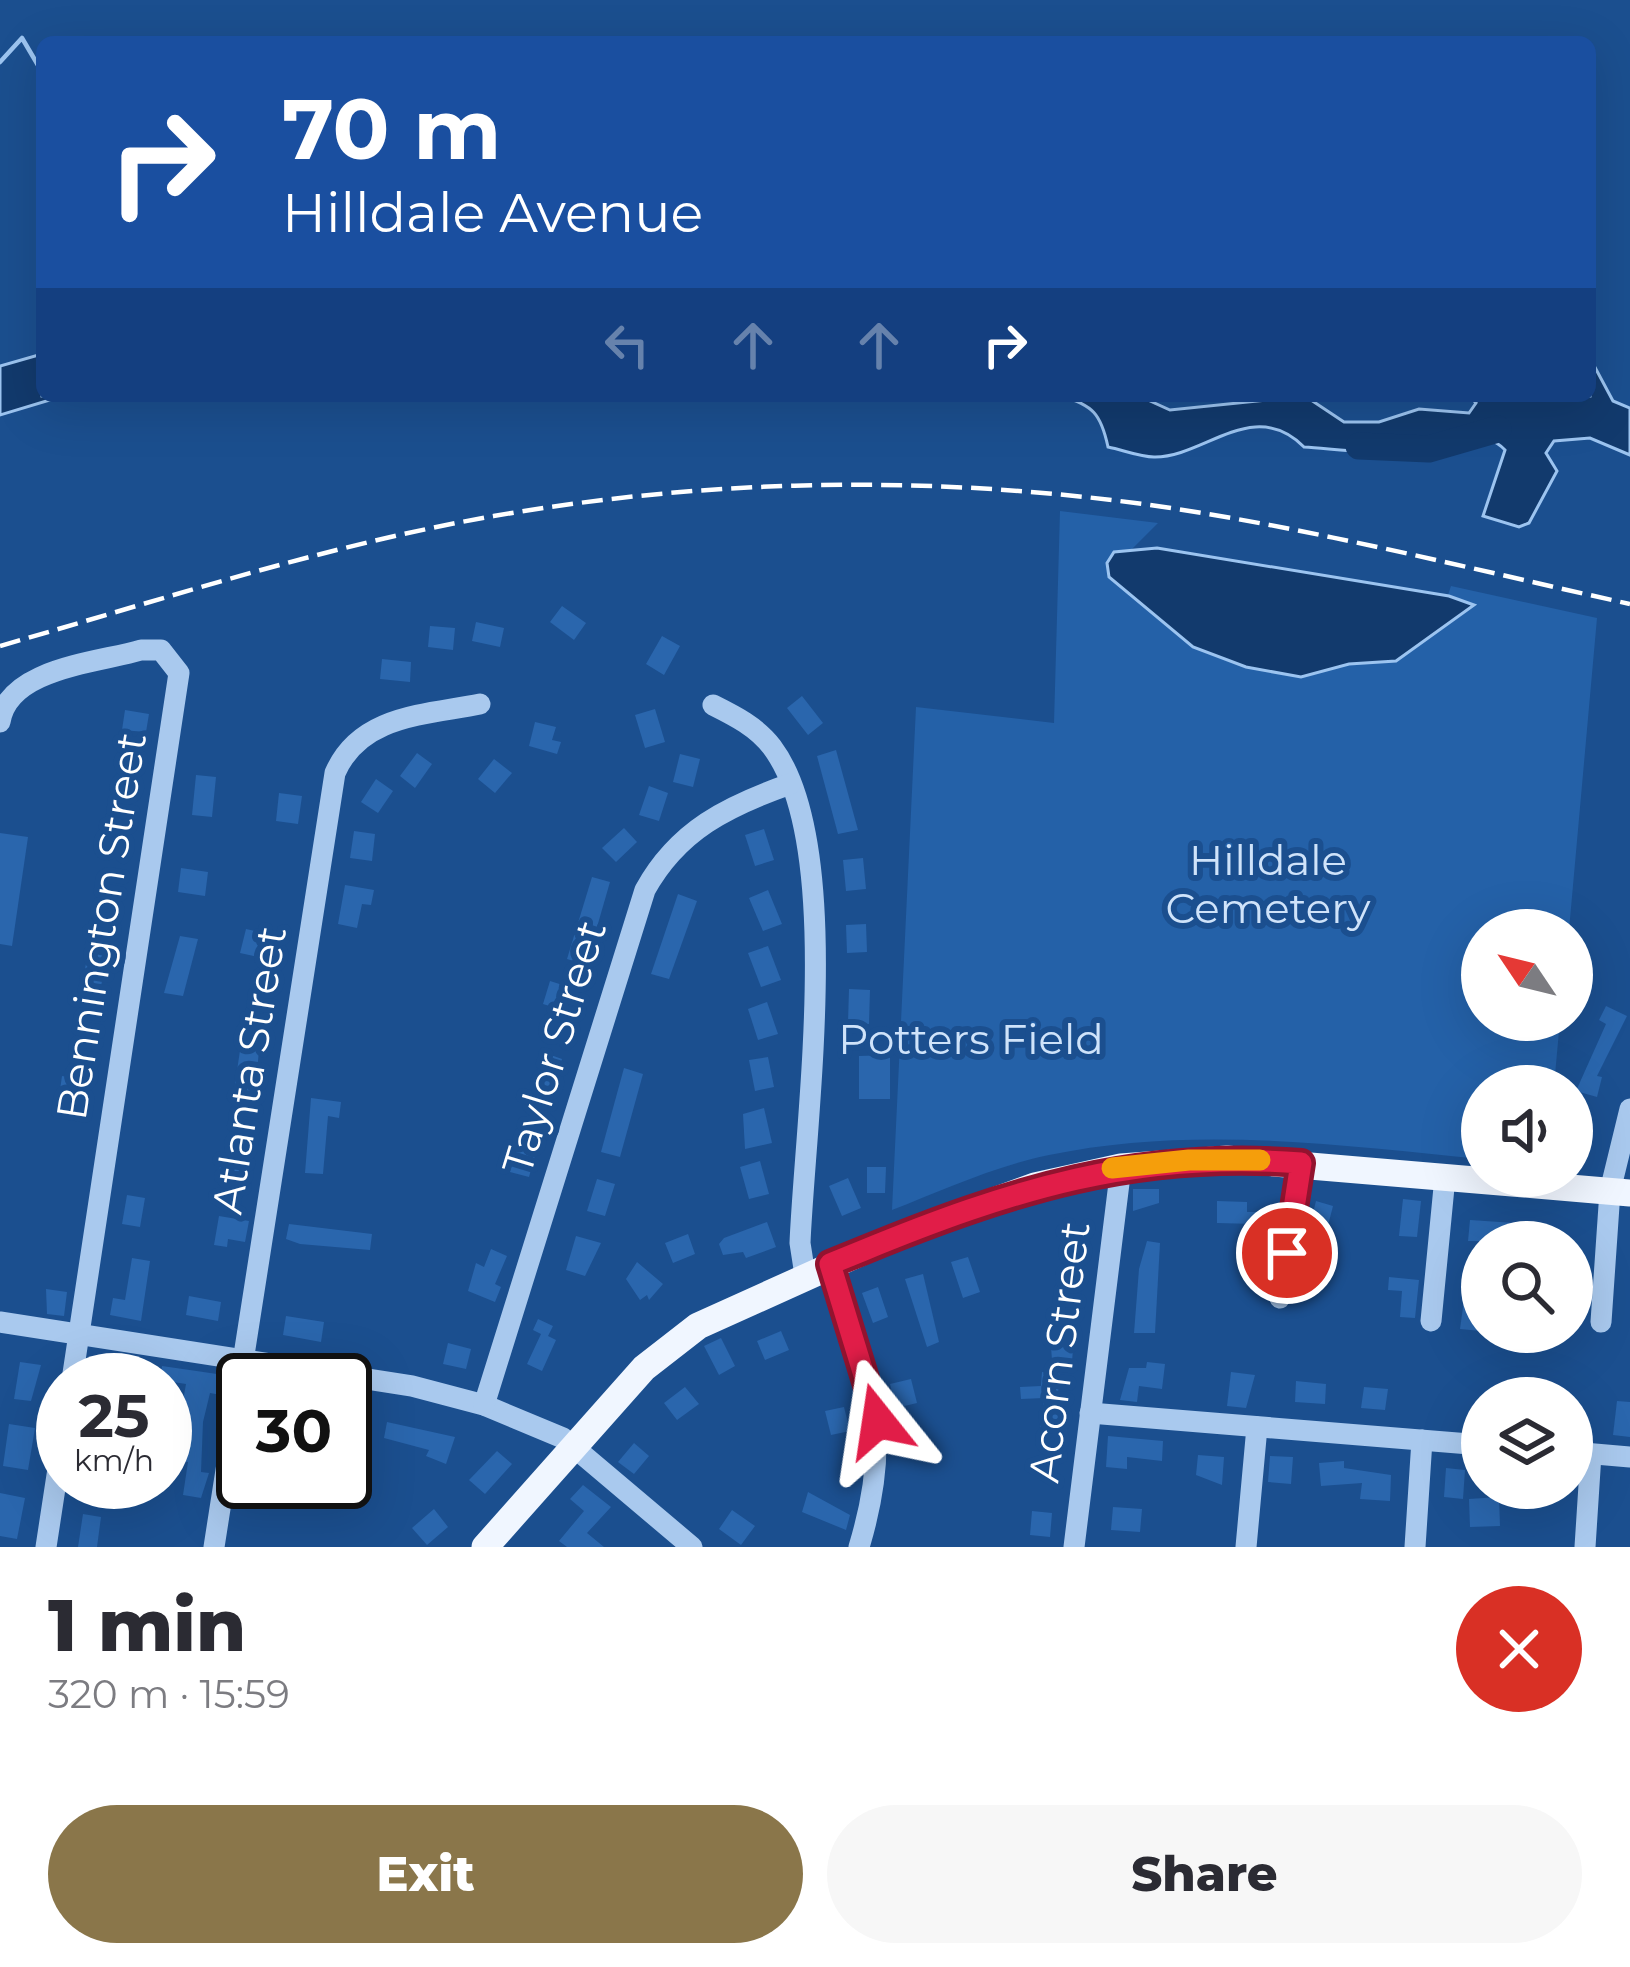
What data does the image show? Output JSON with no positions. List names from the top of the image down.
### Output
{
  "streets": {
    "street": [
      "Bennington Street",
      "Taylor Street",
      "Atlanta Street",
      "Acorn Street"
    ]
  },
  "parks": ["Hilldale Cemetery", "Potters Field"],
  "north": "top left",
  "page": {
    "turn": ["70 m", "Hilldale Avenue"],
    "speed": "25 km/h",
    "limit": "30",
    "heading": ["1 min", "320 m · 15:59"],
    "buttons": ["Exit", "Share"]
  }
}
